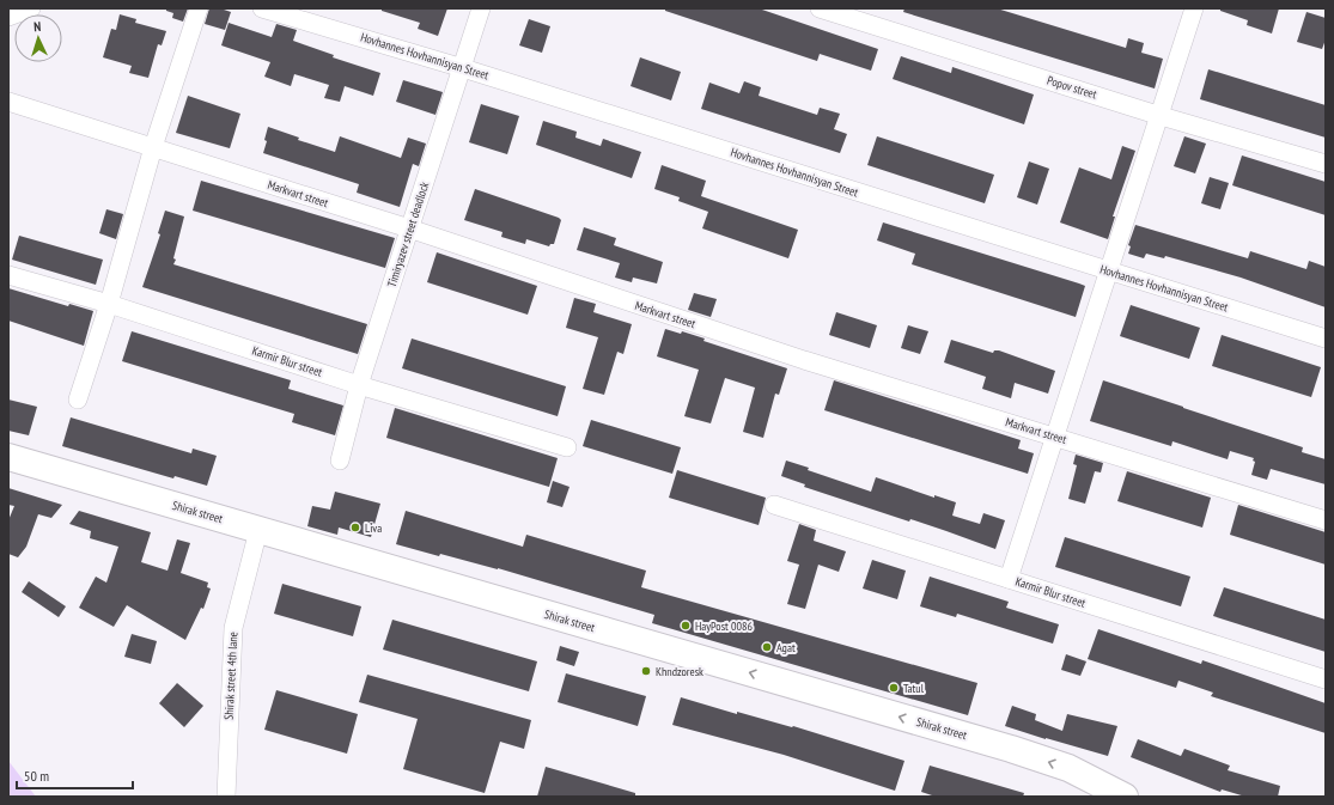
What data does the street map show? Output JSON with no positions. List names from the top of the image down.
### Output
{
  "streets": {
    "highway": ["Shirak street"],
    "street": [
      "Hovhannes Hovhannisyan Street",
      "Popov street",
      "Markvart street",
      "Timiryazev street deadlock",
      "Karmir Blur street",
      "Shirak street 4th lane"
    ]
  },
  "crossings": [
    ["Hovhannes Hovhannisyan Street", "Timiryazev street deadlock"],
    ["Markvart street", "Timiryazev street deadlock"],
    ["Timiryazev street deadlock", "Karmir Blur street"],
    ["Shirak street", "Shirak street 4th lane"]
  ],
  "places": [
    "Liva",
    "HayPost 0086",
    "Agat",
    "Khndzoresk",
    "Tatul"
  ],
  "scale_bar": "50 m",
  "north": "top"
}
